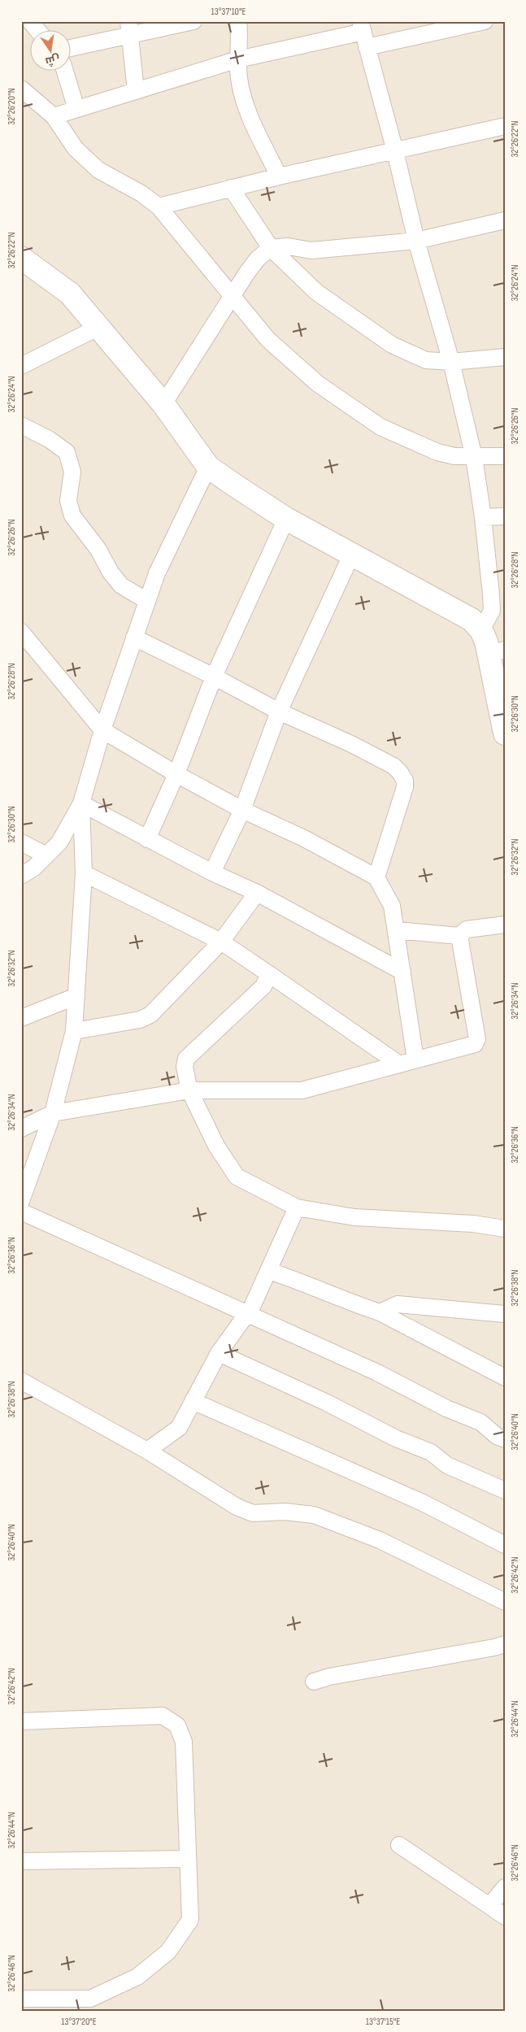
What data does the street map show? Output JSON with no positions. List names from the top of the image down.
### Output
{
  "north": "bottom",
  "coordinates": [
    "13°37'10\"E",
    "32°26'20\"N",
    "32°26'22\"N",
    "32°26'24\"N",
    "32°26'26\"N",
    "32°26'28\"N",
    "32°26'30\"N",
    "32°26'32\"N",
    "32°26'34\"N",
    "32°26'36\"N",
    "32°26'38\"N",
    "32°26'40\"N",
    "32°26'42\"N",
    "32°26'44\"N",
    "32°26'46\"N",
    "13°37'20\"E",
    "13°37'15\"E"
  ]
}
